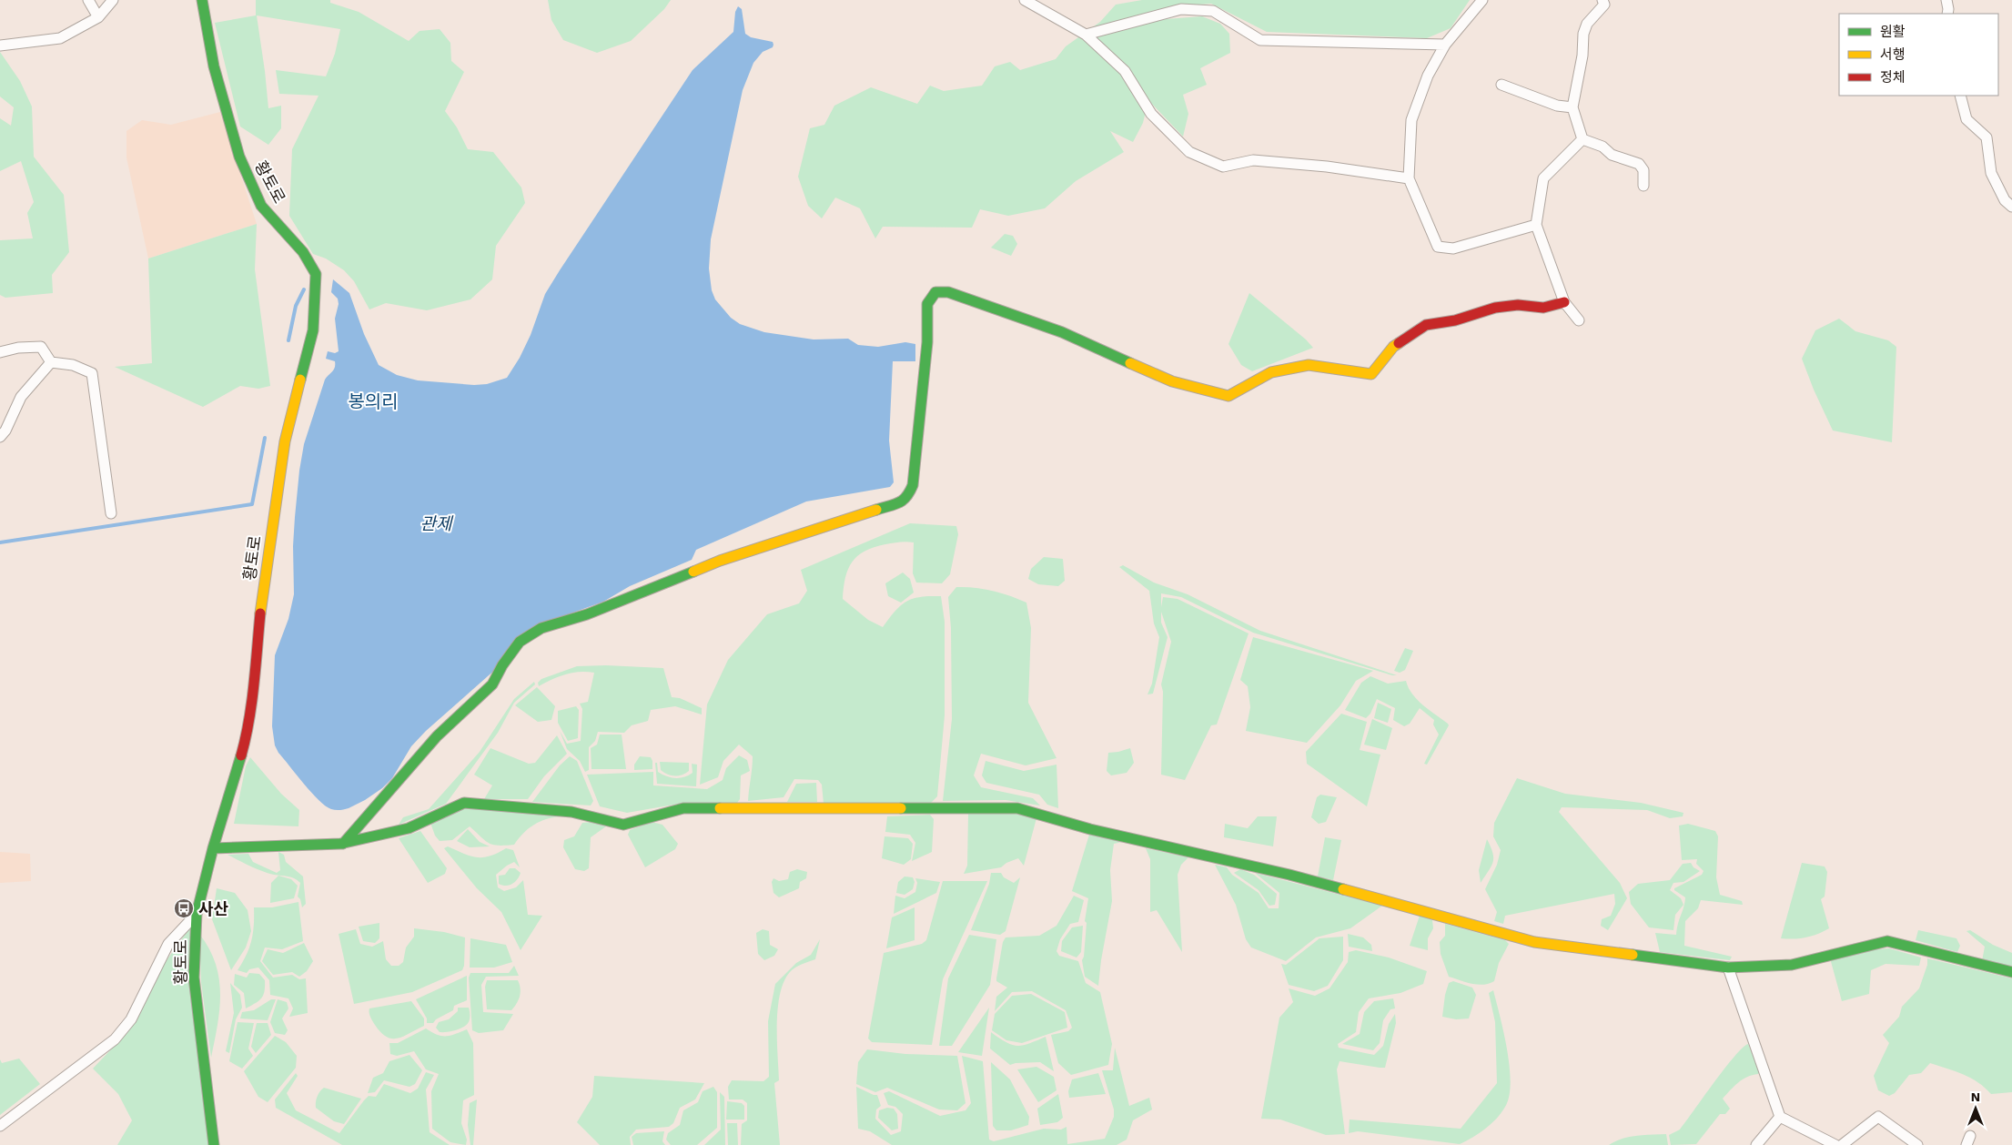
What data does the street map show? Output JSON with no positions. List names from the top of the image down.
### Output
{
  "streets": {
    "street": ["황토로"]
  },
  "districts": ["봉의리"],
  "water": ["관제"],
  "places": {
    "bus stop": ["사산"]
  },
  "legend": ["원활", "서행", "정체"],
  "north": "top"
}
